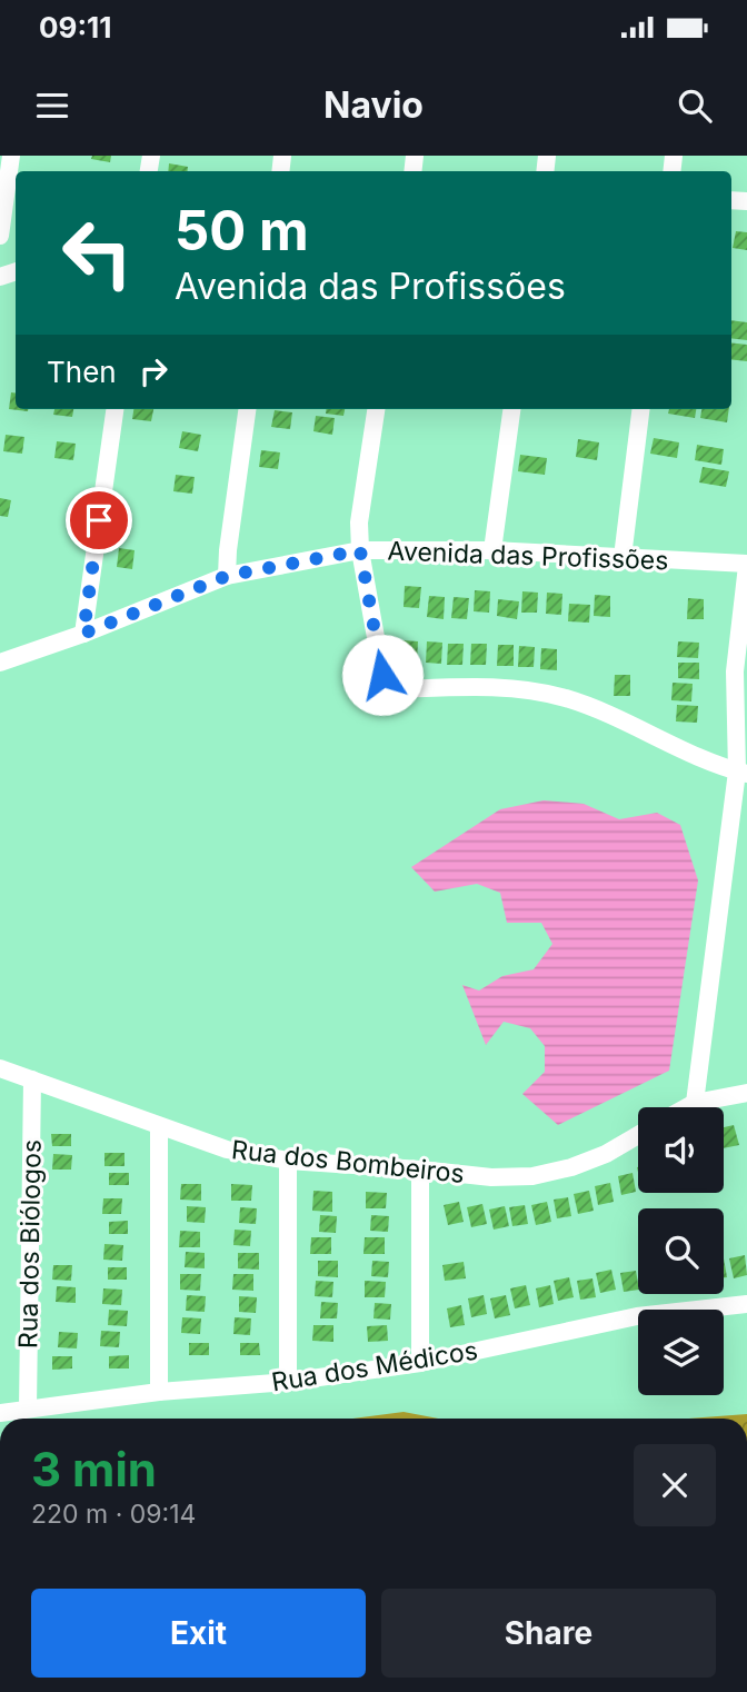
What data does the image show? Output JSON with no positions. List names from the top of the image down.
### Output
{
  "streets": {
    "street": [
      "Avenida das Profissões",
      "Rua dos Bombeiros",
      "Rua dos Biólogos",
      "Rua dos Médicos"
    ]
  },
  "crossings": [
    ["Rua dos Bombeiros", "Rua dos Biólogos"],
    ["Rua dos Biólogos", "Rua dos Médicos"]
  ],
  "page": {
    "status": "09:11",
    "header": "Navio",
    "turn": ["50 m", "Avenida das Profissões"],
    "then": "Then",
    "heading": ["3 min", "220 m · 09:14"],
    "buttons": ["Exit", "Share"]
  }
}
